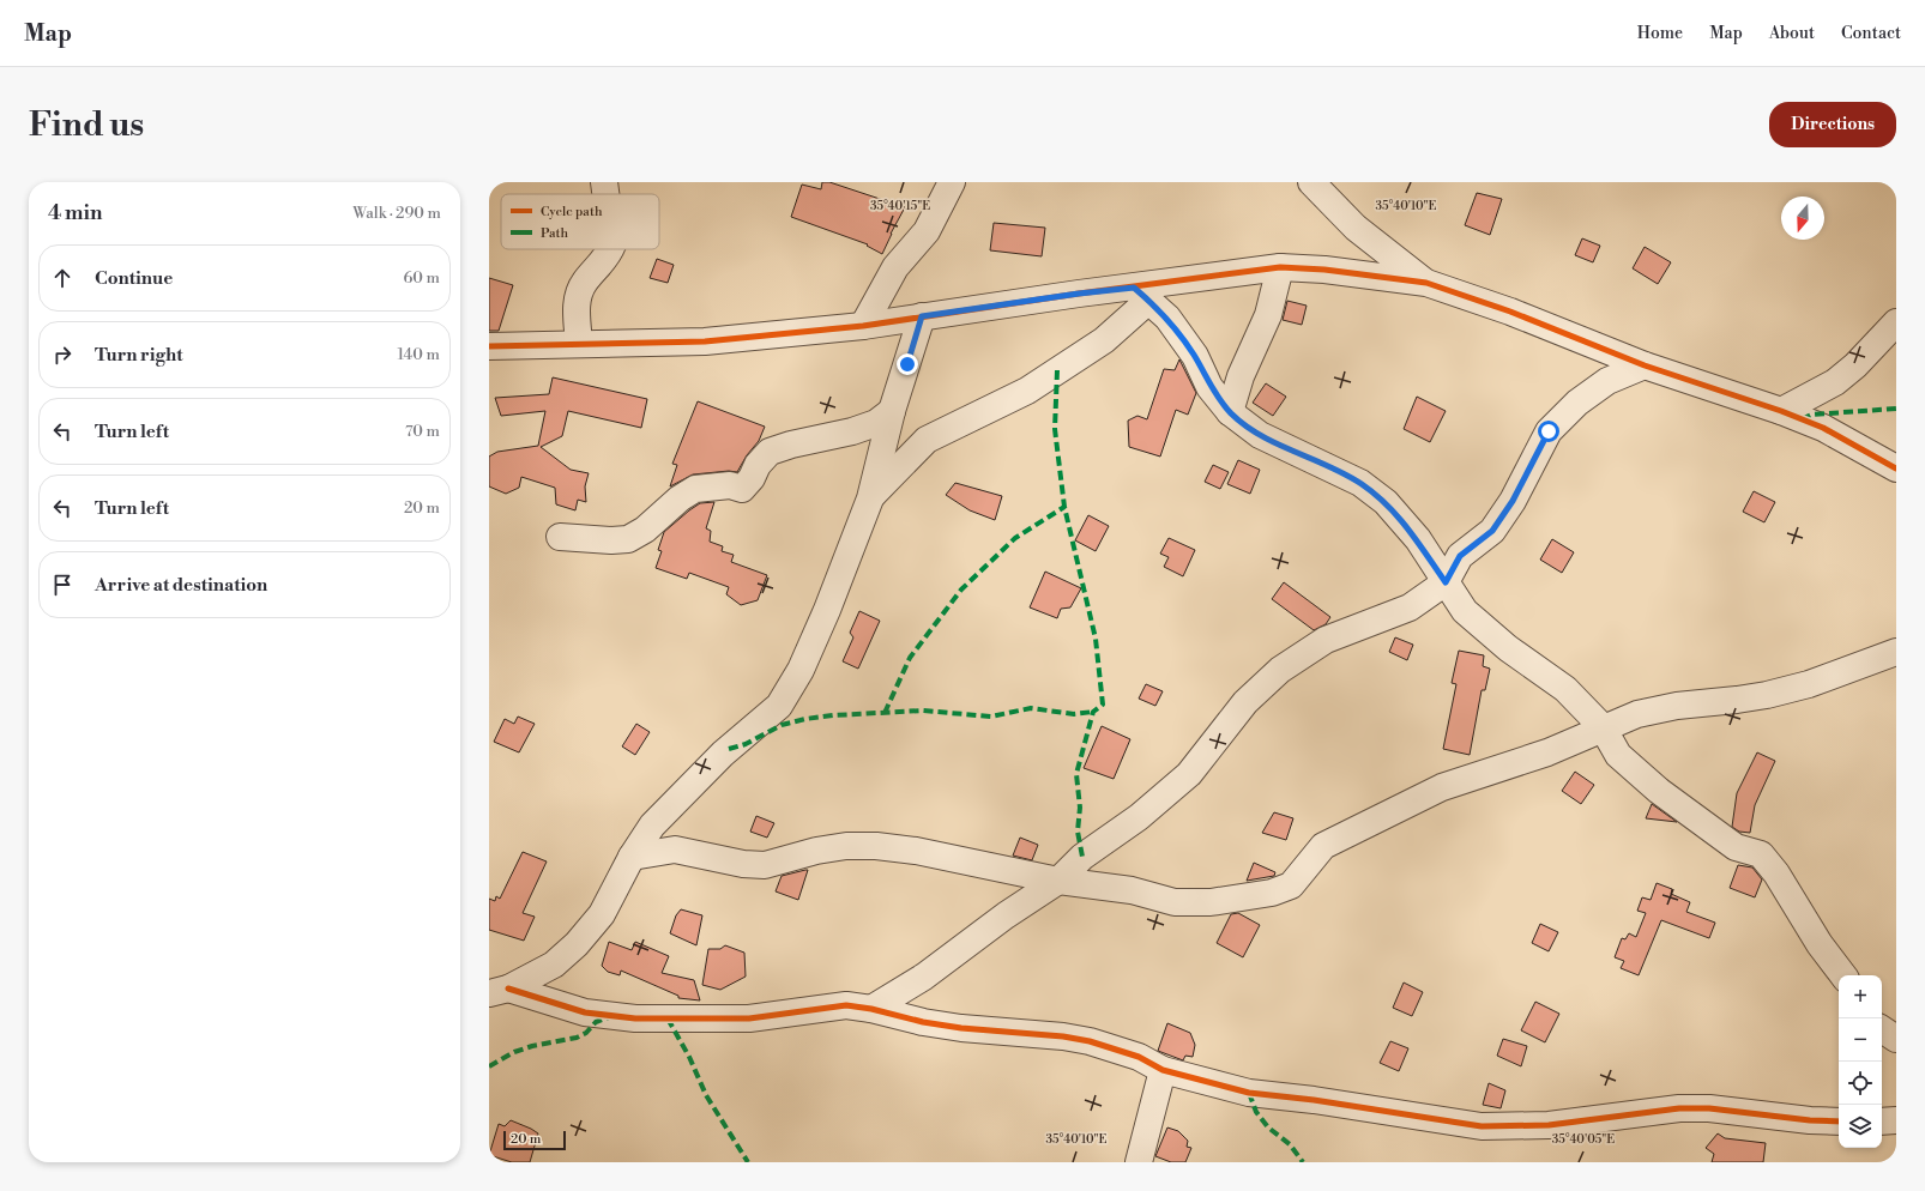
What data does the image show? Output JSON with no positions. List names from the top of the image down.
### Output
{
  "legend": ["Cycle path", "Path"],
  "scale_bar": "20 m",
  "north": "bottom",
  "page": {
    "header": "Map",
    "nav": [
      "Home",
      "Map",
      "About",
      "Contact"
    ],
    "buttons": "Directions",
    "title": "Find us",
    "heading": ["4 min", "Walk · 290 m"],
    "list": [
      ["Continue", "60 m"],
      ["Turn right", "140 m"],
      ["Turn left", "70 m"],
      ["Turn left", "20 m"],
      "Arrive at destination"
    ],
    "map_buttons": ["+", "−"],
    "scale": "20 m"
  },
  "coordinates": ["35°40'15\"E", "35°40'10\"E", "35°40'05\"E"]
}
